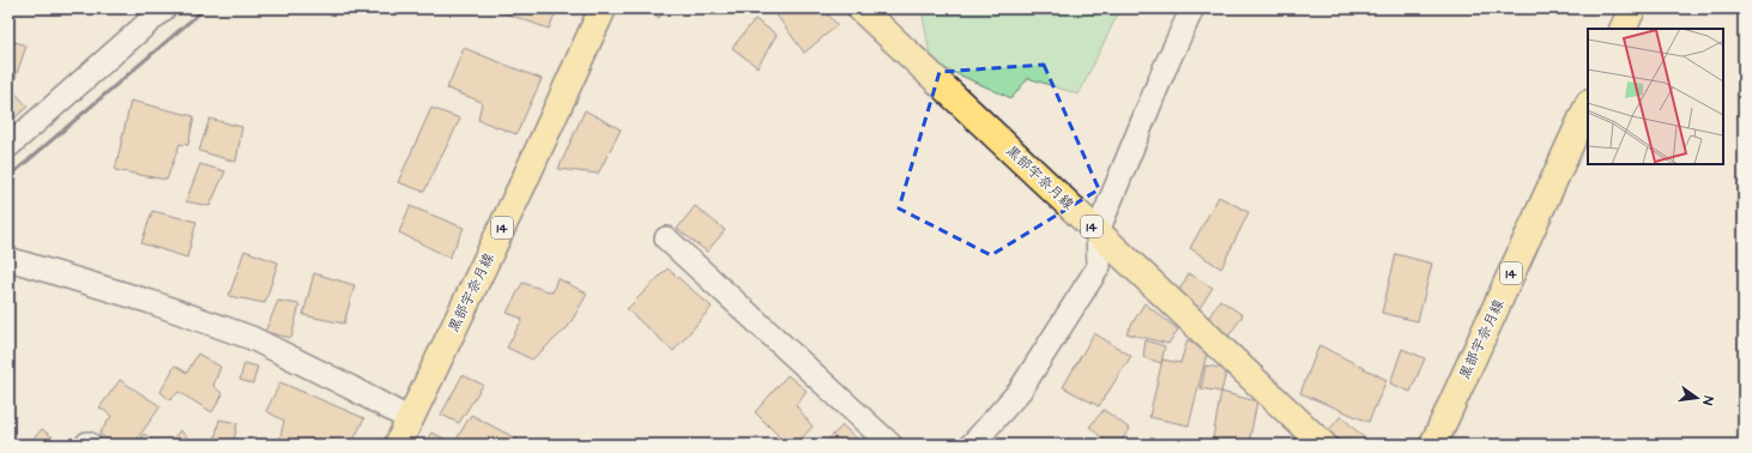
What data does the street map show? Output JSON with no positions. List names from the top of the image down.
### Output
{
  "streets": {
    "main road": ["黒部宇奈月線", "14"]
  },
  "north": "right"
}
